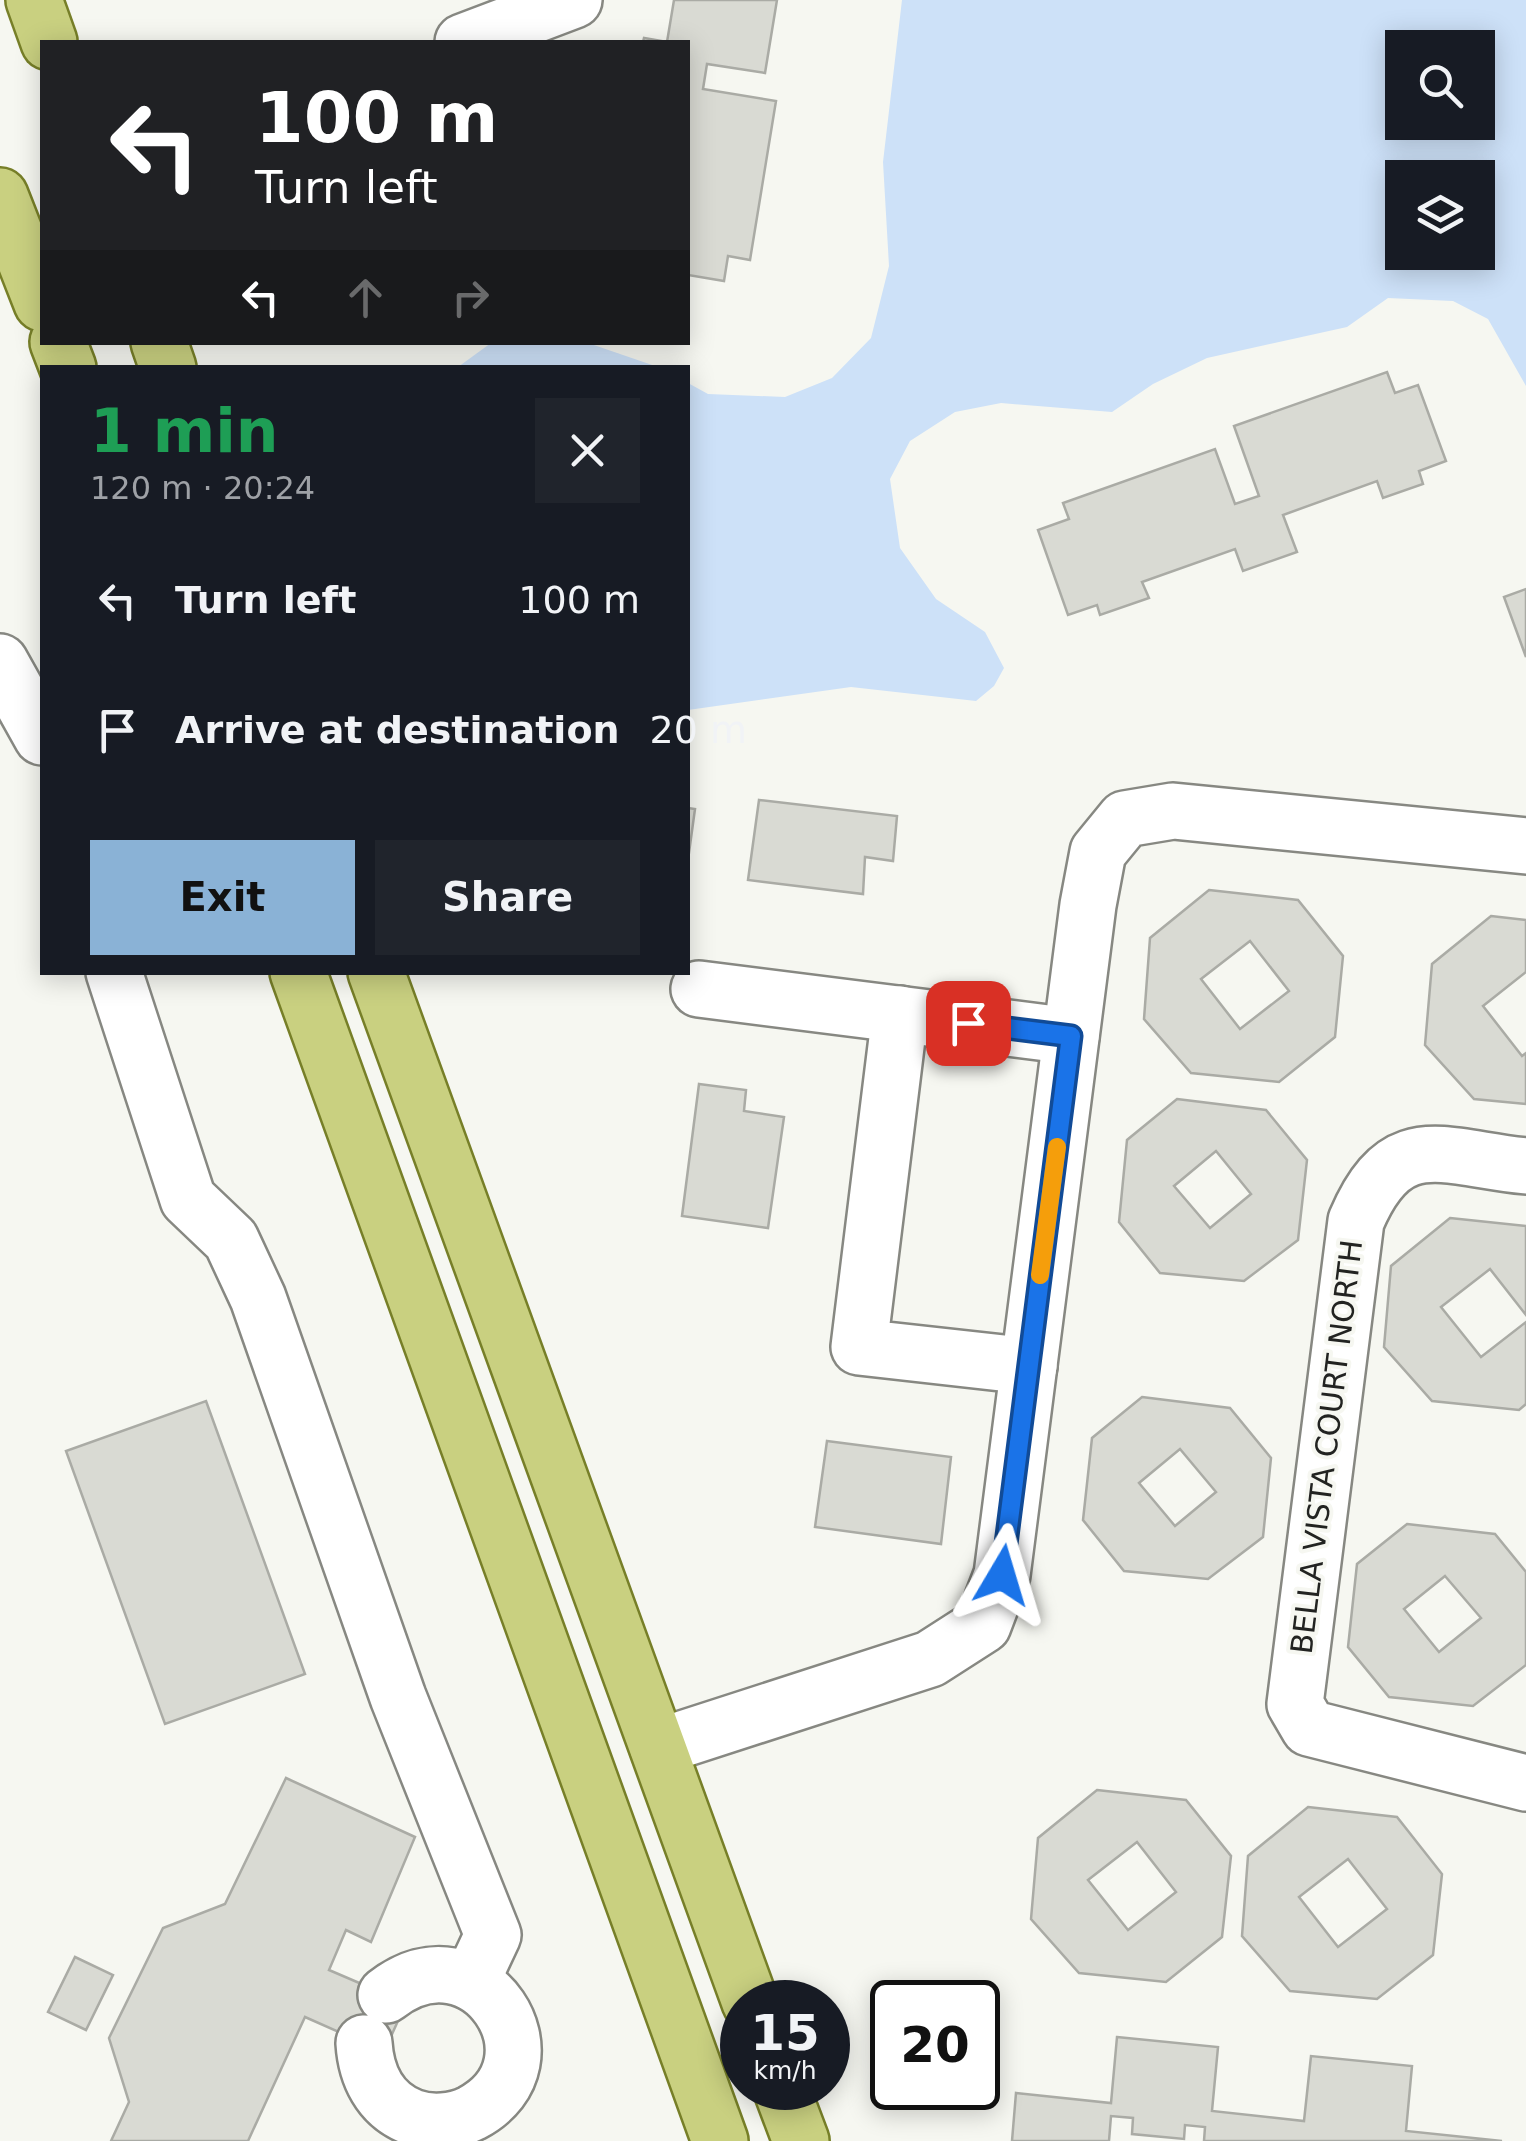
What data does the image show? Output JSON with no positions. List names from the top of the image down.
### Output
{
  "streets": {
    "street": ["BELLA VISTA COURT NORTH"]
  },
  "page": {
    "turn": ["100 m", "Turn left"],
    "heading": ["1 min", "120 m · 20:24"],
    "list": [
      {
        "name": "Turn left",
        "value": "100 m"
      },
      {
        "name": "Arrive at destination",
        "value": "20 m"
      }
    ],
    "buttons": ["Exit", "Share"],
    "speed": "15 km/h",
    "limit": "20"
  }
}
